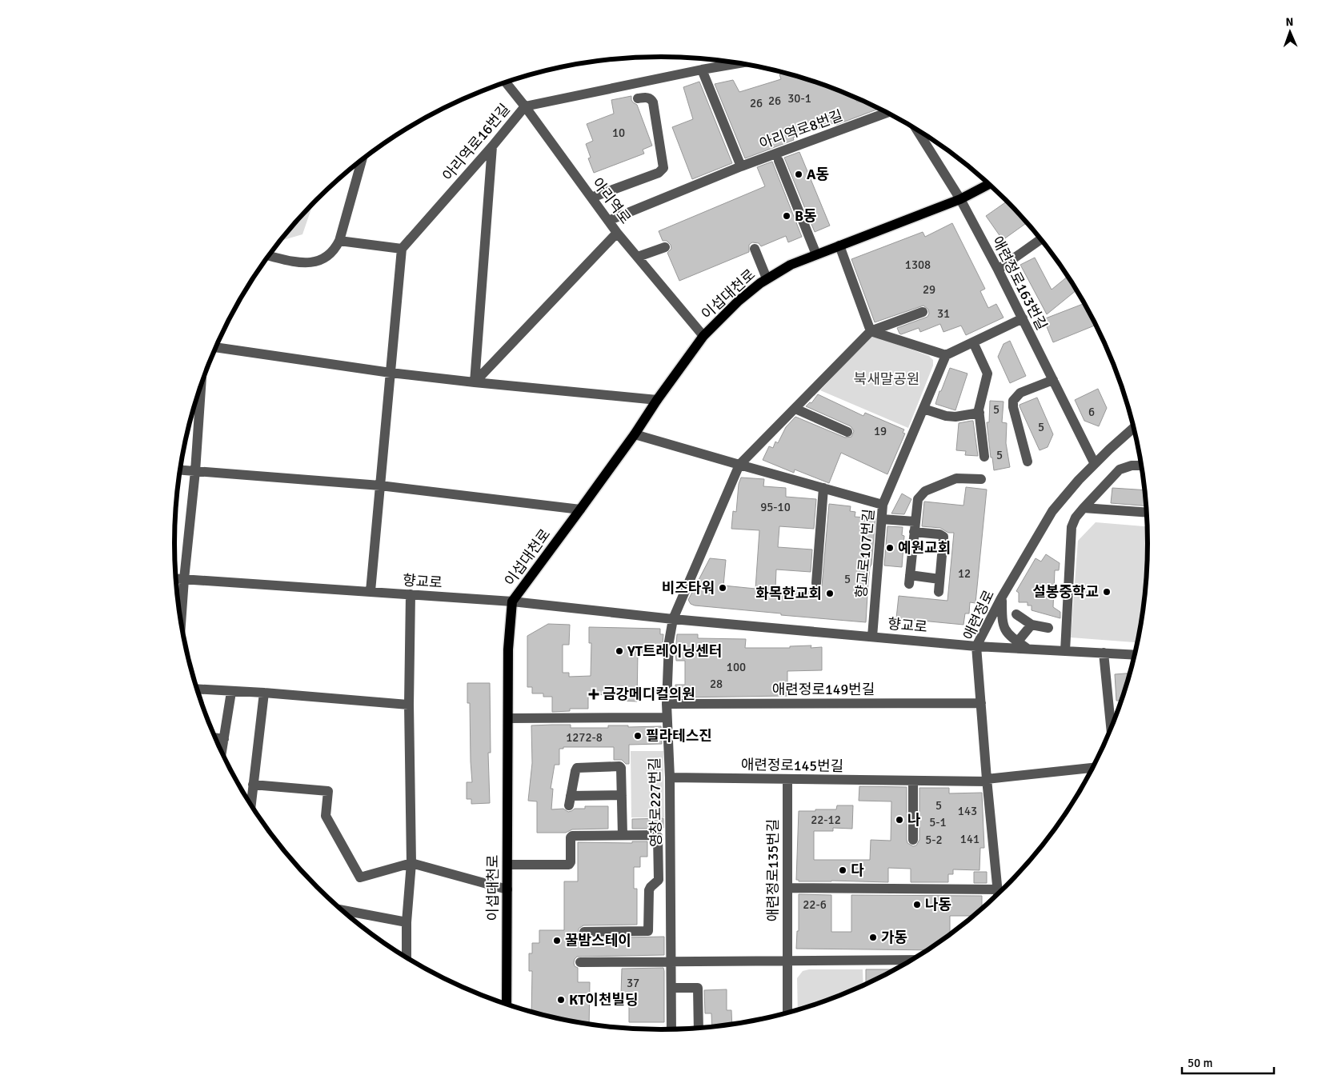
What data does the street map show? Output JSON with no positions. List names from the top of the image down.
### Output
{
  "streets": {
    "main road": ["이섭대천로"],
    "street": [
      "아리역로8번길",
      "아리역로16번길",
      "아리역로",
      "애련정로163번길",
      "향교로107번길",
      "향교로",
      "애련정로",
      "애련정로149번길",
      "애련정로145번길",
      "영창로227번길",
      "애련정로135번길"
    ]
  },
  "crossings": [
    ["아리역로8번길", "아리역로"],
    ["아리역로16번길", "아리역로"],
    ["아리역로", "이섭대천로"],
    ["애련정로163번길", "이섭대천로"],
    ["애련정로163번길", "애련정로"],
    ["이섭대천로", "향교로"],
    ["향교로107번길", "향교로"],
    ["향교로", "애련정로"],
    ["향교로", "영창로227번길"],
    ["애련정로", "애련정로149번길"],
    ["애련정로", "애련정로145번길"],
    ["애련정로149번길", "영창로227번길"],
    ["애련정로145번길", "영창로227번길"],
    ["애련정로145번길", "애련정로135번길"]
  ],
  "parks": ["북새말공원"],
  "places": {
    "other": [
      "A동",
      "B동",
      "예원교회",
      "비즈타워",
      "설봉중학교",
      "화목한교회",
      "YT트레이닝센터",
      "필라테스진",
      "나",
      "다",
      "나동",
      "가동",
      "꿀밤스테이",
      "KT이천빌딩"
    ],
    "health": ["금강메디컬의원"]
  },
  "house_numbers": [
    "30-1",
    "26",
    "26",
    "10",
    "1308",
    "29",
    "31",
    "5",
    "6",
    "5",
    "19",
    "5",
    "95-10",
    "12",
    "5",
    "100",
    "28",
    "1272-8",
    "5",
    "143",
    "22-12",
    "5-1",
    "141",
    "5-2",
    "22-6",
    "37"
  ],
  "scale_bar": "50 m",
  "north": "top"
}
